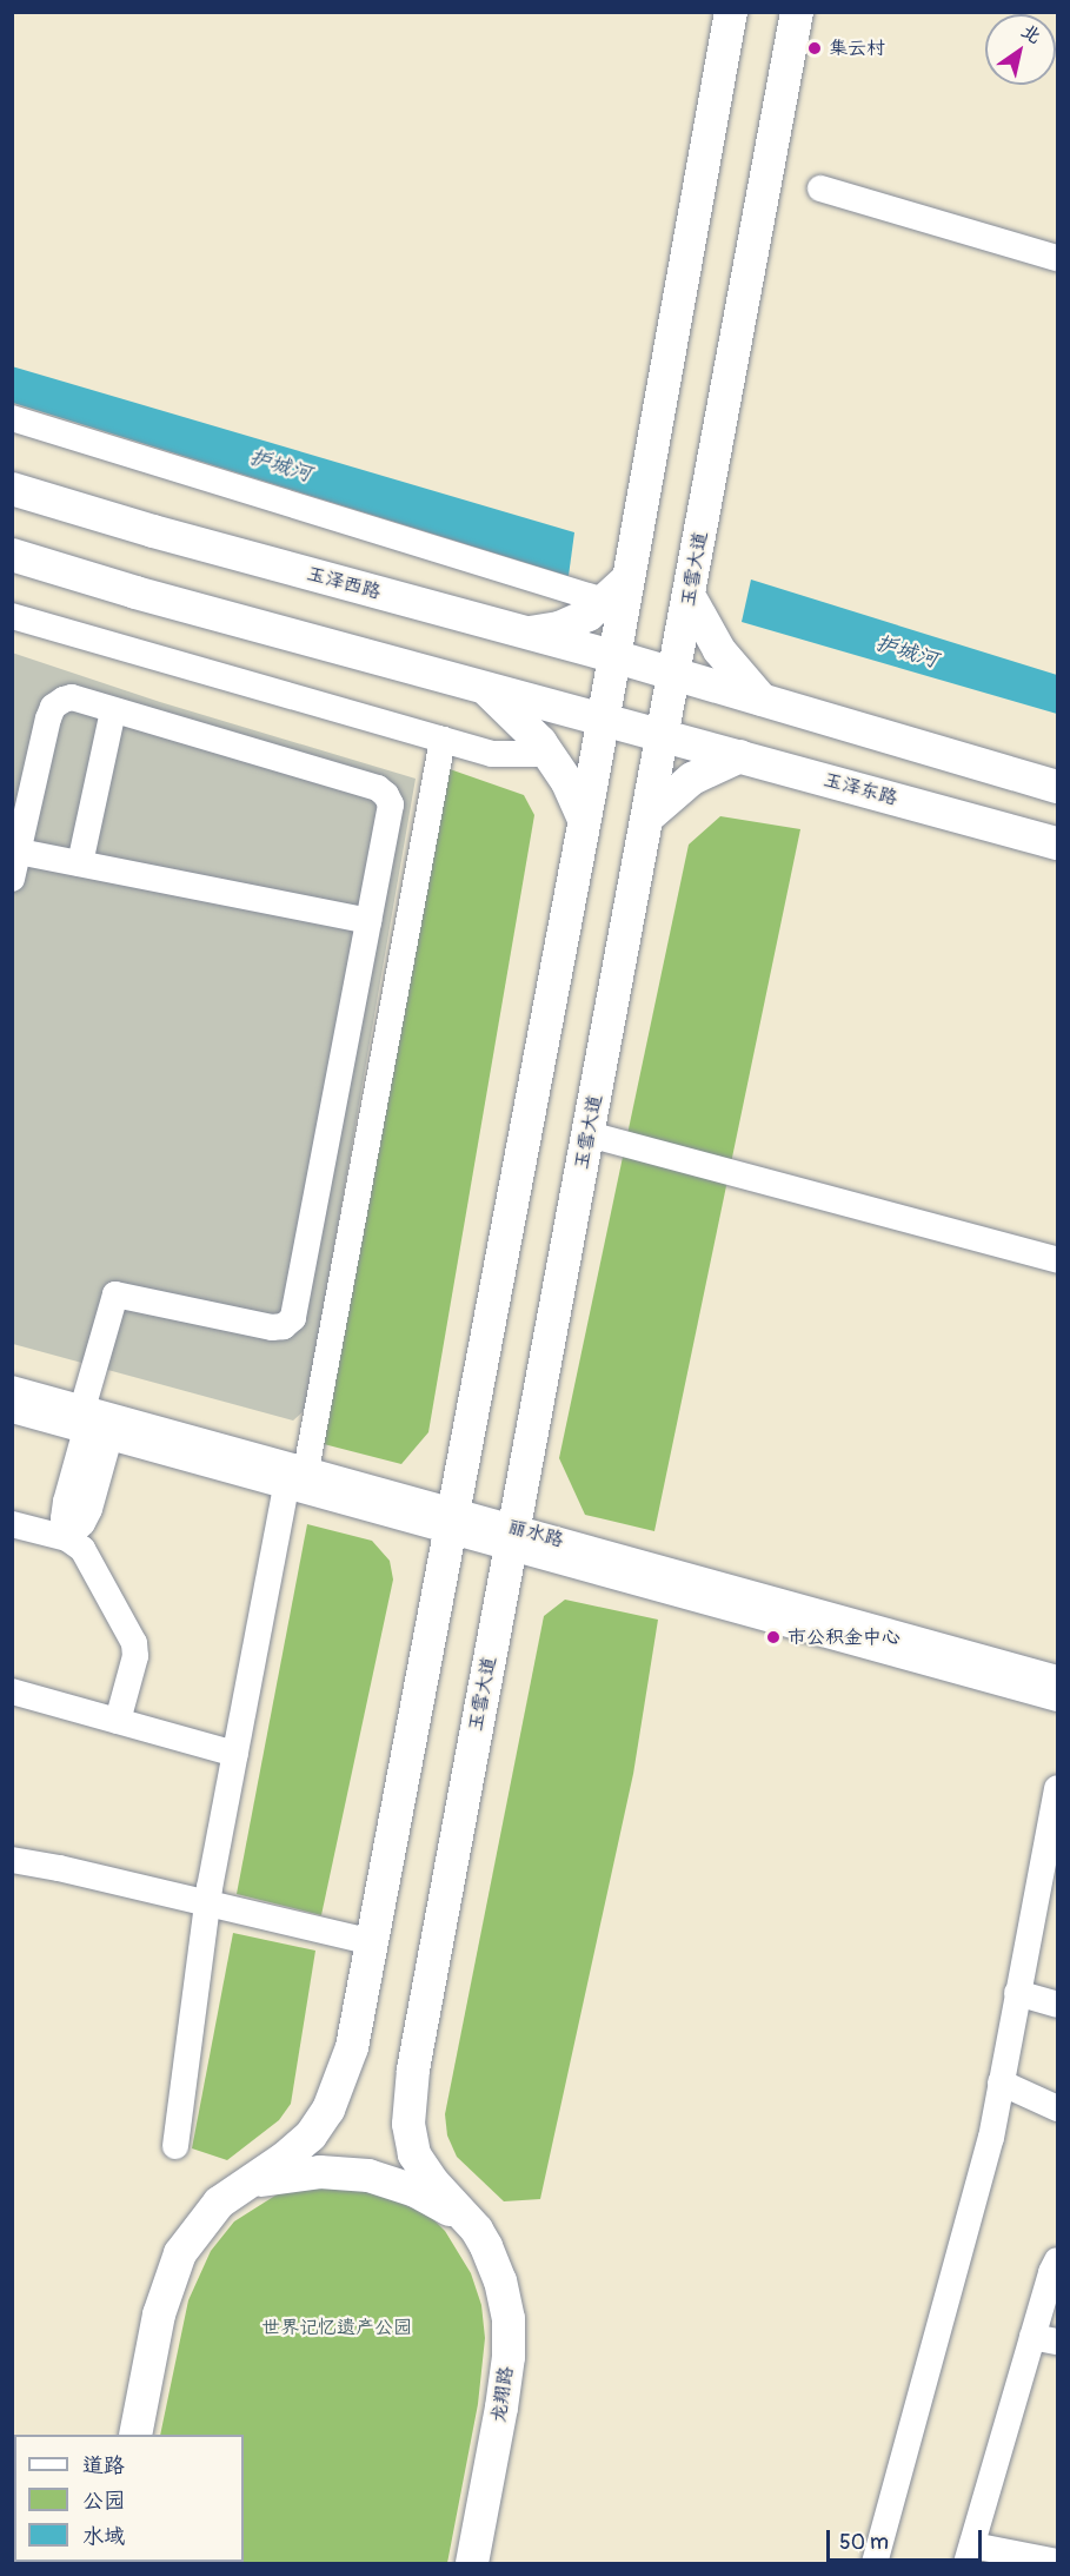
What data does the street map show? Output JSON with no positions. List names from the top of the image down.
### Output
{
  "streets": {
    "main road": [
      "玉雪大道",
      "玉泽西路",
      "玉泽东路",
      "龙翔路"
    ],
    "street": ["丽水路"]
  },
  "crossings": [
    ["玉雪大道", "玉泽西路"],
    ["玉雪大道", "玉泽东路"],
    ["玉雪大道", "丽水路"],
    ["玉雪大道", "龙翔路"]
  ],
  "water": ["护城河"],
  "parks": ["世界记忆遗产公园"],
  "places": ["集云村", "市公积金中心"],
  "legend": ["道路", "公园", "水域"],
  "scale_bar": "50 m",
  "north": "top right"
}
